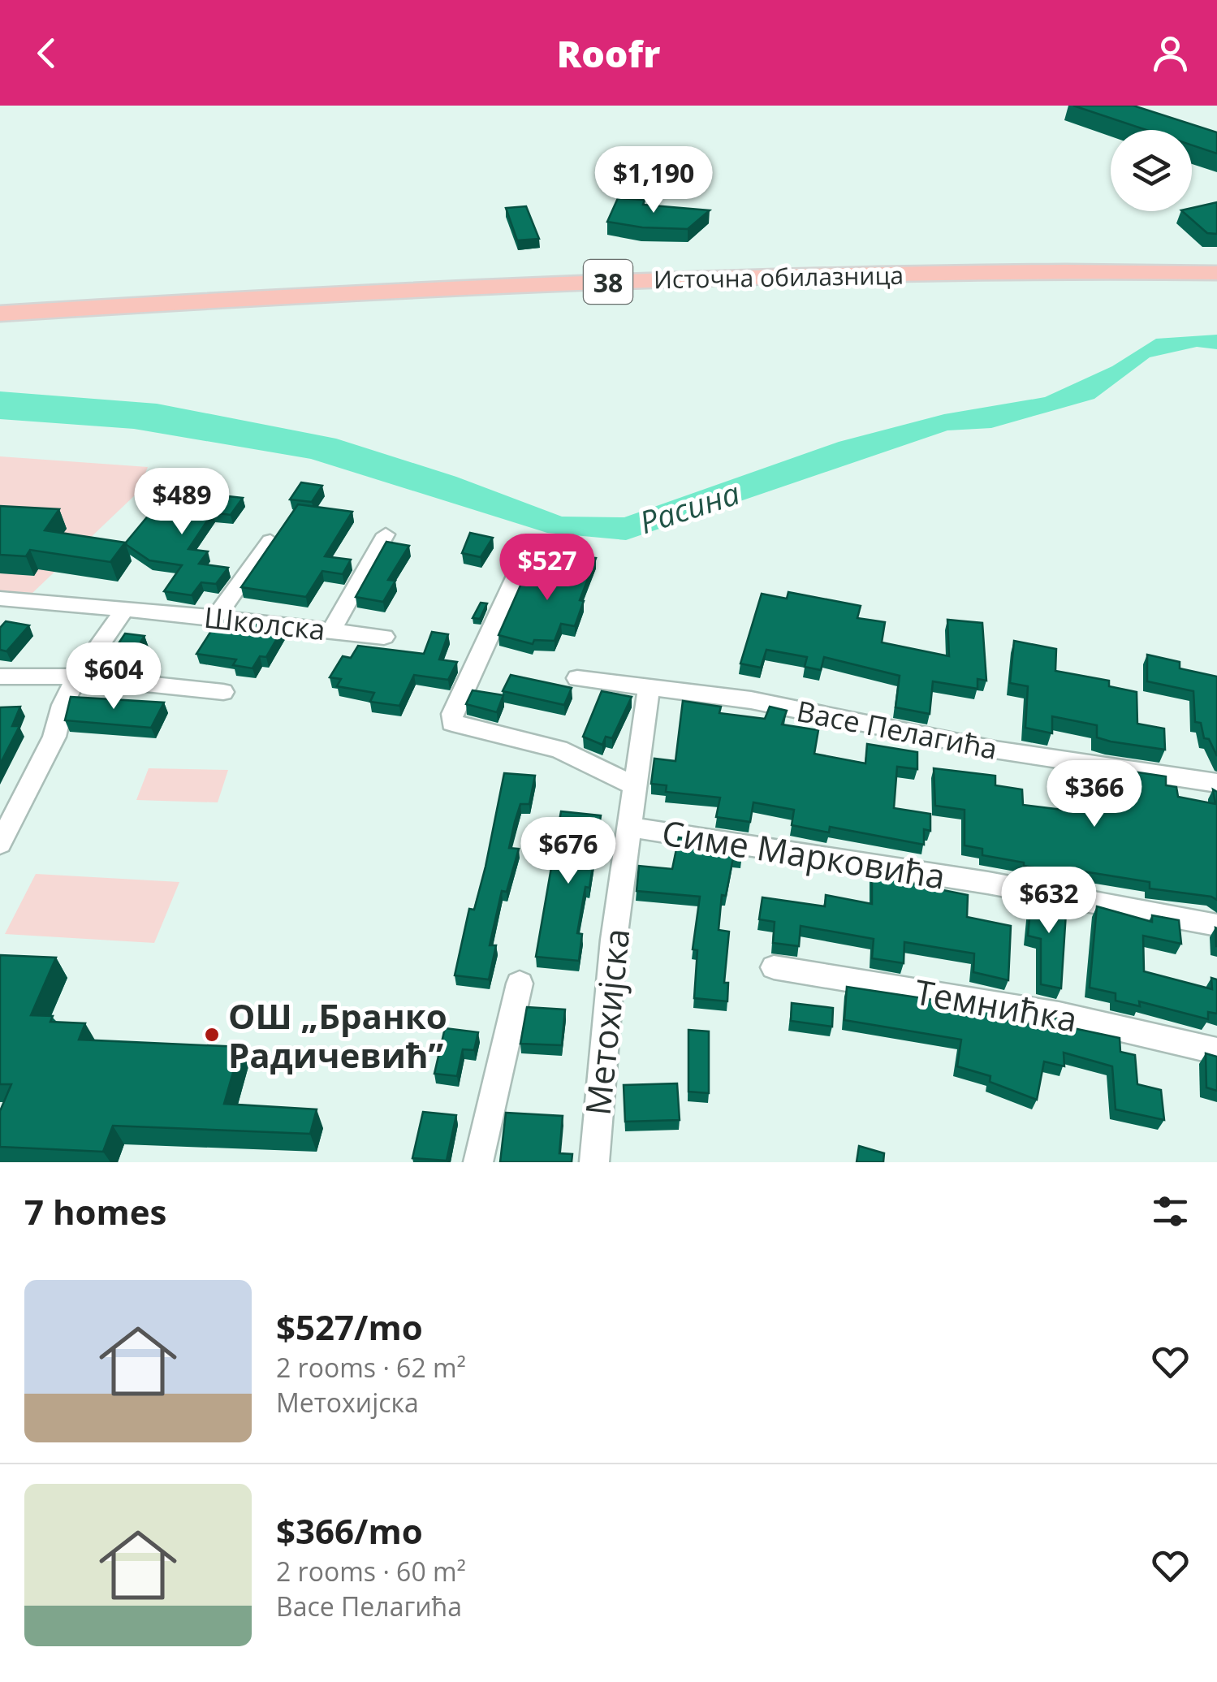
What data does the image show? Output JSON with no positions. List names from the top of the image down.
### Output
{
  "streets": {
    "main road": ["Источна обилазница", "38"],
    "street": [
      "Школска",
      "Васе Пелагића",
      "Симе Марковића",
      "Темнићка",
      "Метохијска"
    ]
  },
  "crossings": [
    ["Васе Пелагића", "Метохијска"],
    ["Симе Марковића", "Метохијска"]
  ],
  "water": ["Расина"],
  "places": ["ОШ „Бранко Радичевић”"],
  "page": {
    "header": "Roofr",
    "price": [
      "$1,190",
      "$489",
      "$527",
      "$604",
      "$366",
      "$676",
      "$632"
    ],
    "heading": "7 homes",
    "list": [
      {
        "name": "$527/mo",
        "note": "2 rooms · 62 m² · Метохијска"
      },
      {
        "name": "$366/mo",
        "note": "2 rooms · 60 m² · Васе Пелагића"
      }
    ]
  }
}
